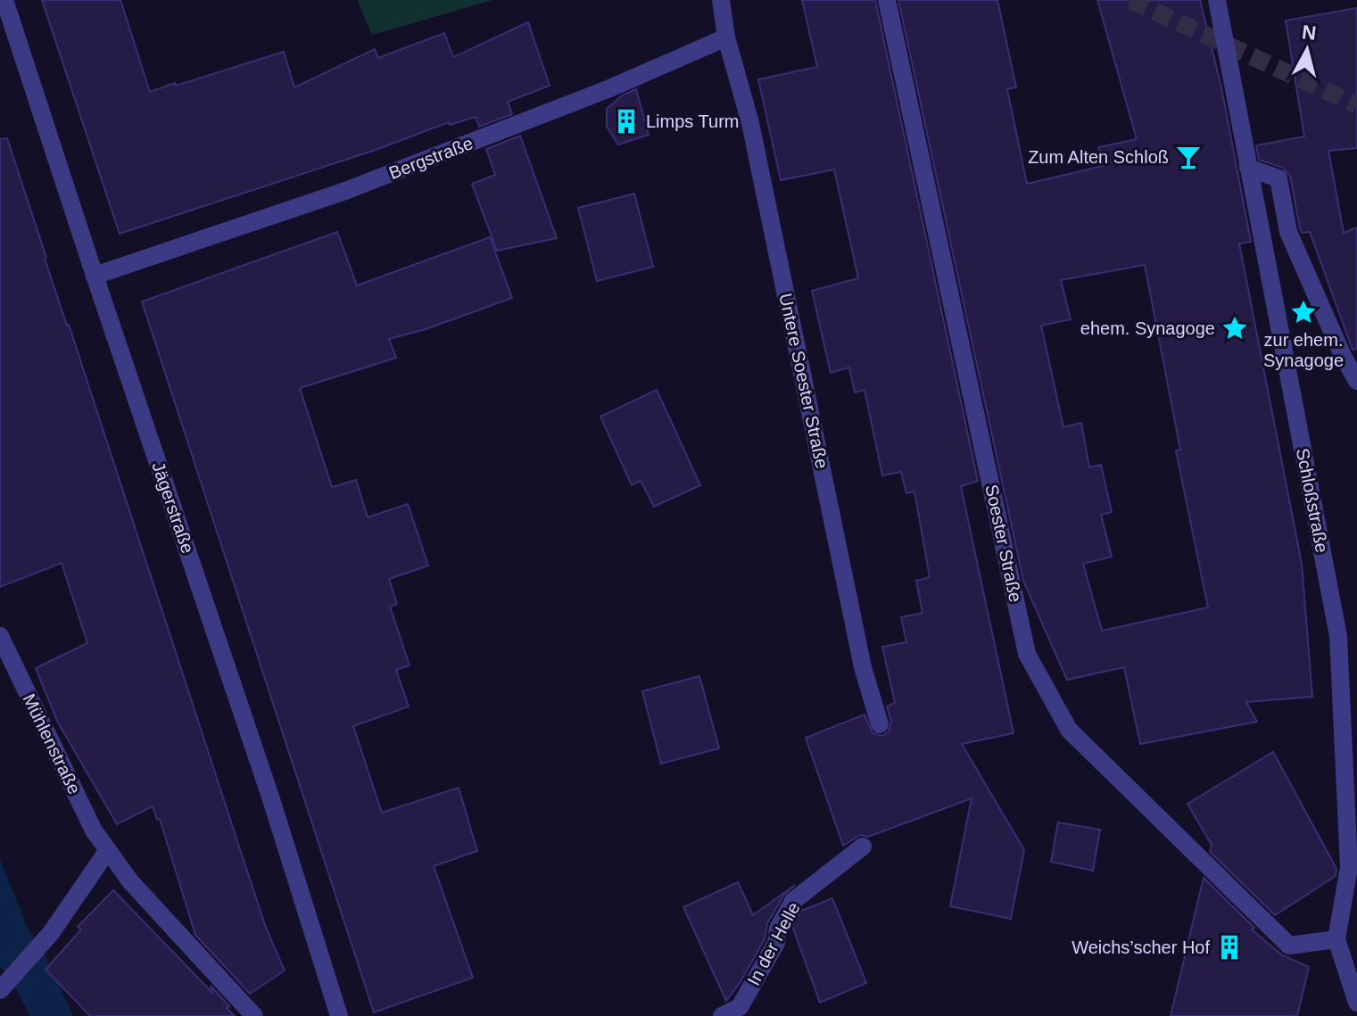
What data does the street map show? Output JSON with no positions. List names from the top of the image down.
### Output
{
  "streets": {
    "street": [
      "Bergstraße",
      "Untere Soester Straße",
      "Schloßstraße",
      "Jägerstraße",
      "Soester Straße",
      "Mühlenstraße",
      "In der Helle"
    ]
  },
  "crossings": [
    ["Bergstraße", "Untere Soester Straße"],
    ["Bergstraße", "Jägerstraße"],
    ["Schloßstraße", "Soester Straße"]
  ],
  "places": {
    "building": ["Limps Turm", "Weichs’scher Hof"],
    "bar": ["Zum Alten Schloß"],
    "place": ["zur ehem. Synagoge", "ehem. Synagoge"]
  },
  "north": "top"
}
